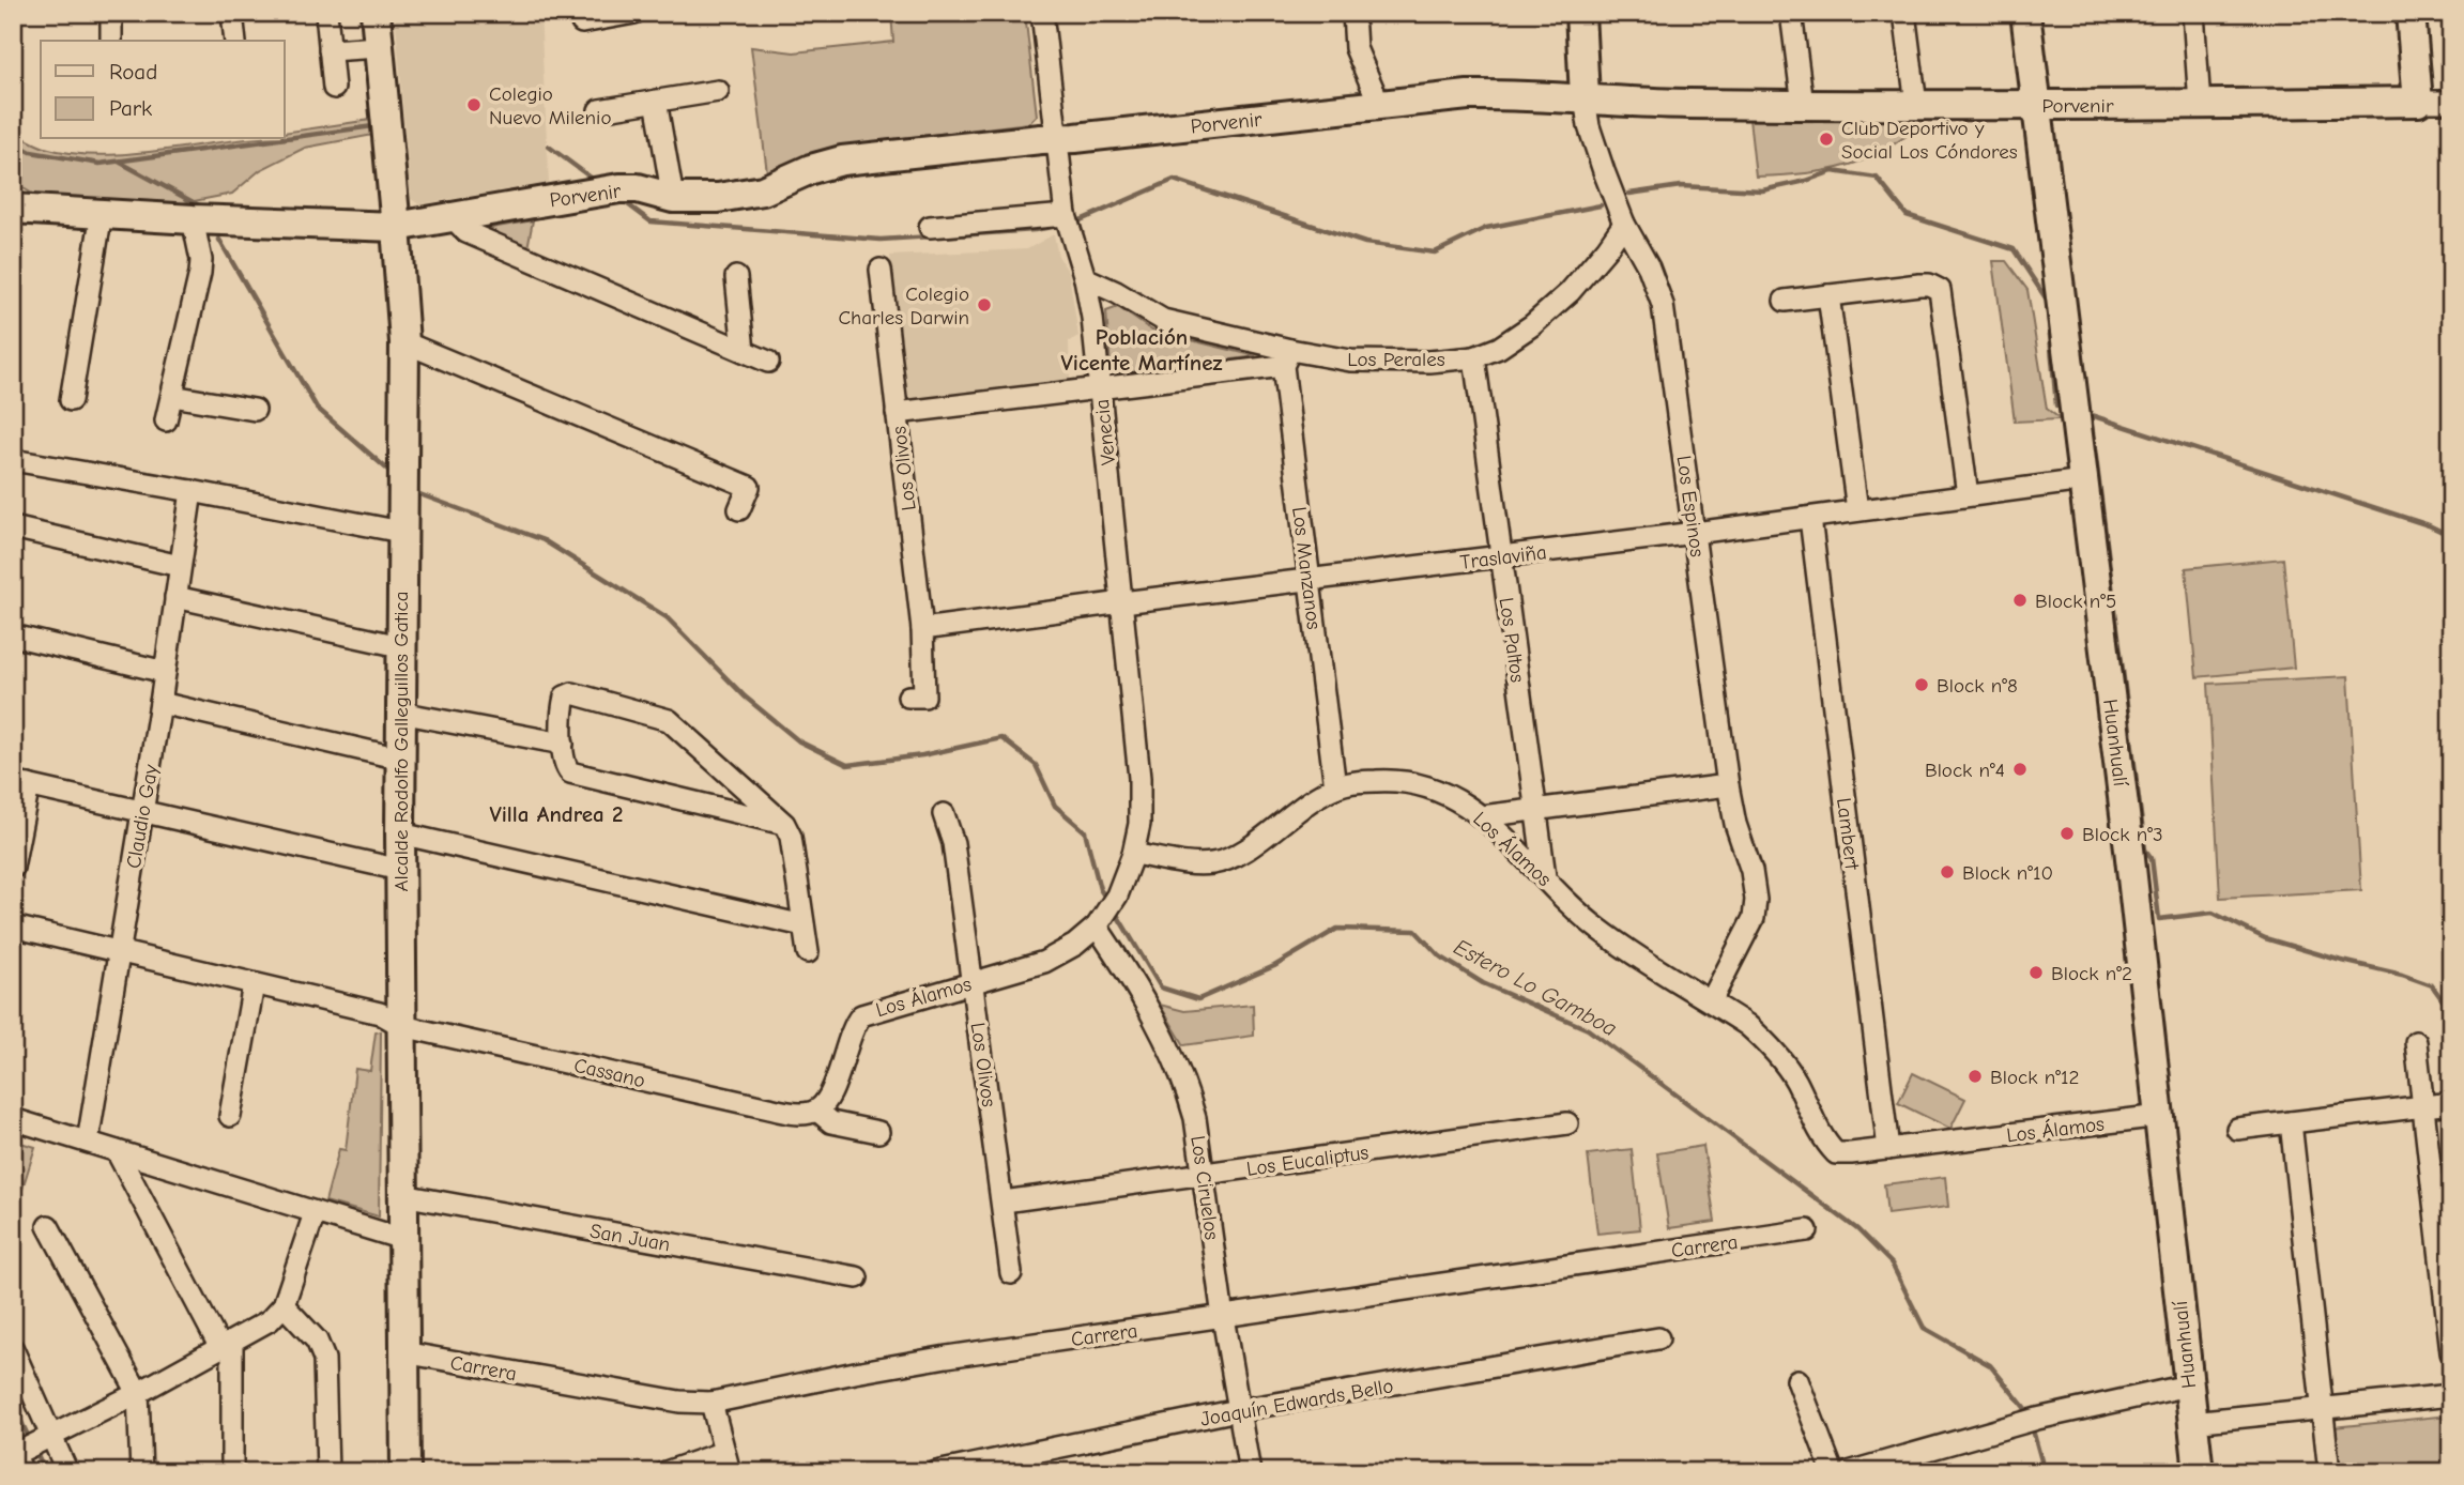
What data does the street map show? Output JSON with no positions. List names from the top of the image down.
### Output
{
  "streets": {
    "street": [
      "Porvenir",
      "Los Perales",
      "Venecia",
      "Los Olivos",
      "Los Espinos",
      "Traslaviña",
      "Los Manzanos",
      "Los Paltos",
      "Alcalde Rodolfo Galleguillos Gatica",
      "Huanhualí",
      "Claudio Gay",
      "Lambert",
      "Los Álamos",
      "Cassano",
      "Los Eucaliptus",
      "Los Ciruelos",
      "San Juan",
      "Carrera",
      "Joaquín Edwards Bello"
    ]
  },
  "crossings": [
    ["Porvenir", "Venecia"],
    ["Porvenir", "Los Espinos"],
    ["Porvenir", "Alcalde Rodolfo Galleguillos Gatica"],
    ["Porvenir", "Huanhualí"],
    ["Los Perales", "Venecia"],
    ["Los Perales", "Los Espinos"],
    ["Los Perales", "Los Manzanos"],
    ["Los Perales", "Los Paltos"],
    ["Venecia", "Traslaviña"],
    ["Venecia", "Los Álamos"],
    ["Los Olivos", "Traslaviña"],
    ["Los Olivos", "Los Álamos"],
    ["Los Olivos", "Los Eucaliptus"],
    ["Los Espinos", "Traslaviña"],
    ["Los Espinos", "Los Álamos"],
    ["Traslaviña", "Los Manzanos"],
    ["Traslaviña", "Los Paltos"],
    ["Traslaviña", "Huanhualí"],
    ["Traslaviña", "Lambert"],
    ["Los Manzanos", "Los Álamos"],
    ["Los Paltos", "Los Álamos"],
    ["Alcalde Rodolfo Galleguillos Gatica", "Cassano"],
    ["Alcalde Rodolfo Galleguillos Gatica", "San Juan"],
    ["Alcalde Rodolfo Galleguillos Gatica", "Carrera"],
    ["Huanhualí", "Los Álamos"],
    ["Claudio Gay", "Cassano"],
    ["Lambert", "Los Álamos"],
    ["Los Álamos", "Cassano"],
    ["Los Álamos", "Los Ciruelos"],
    ["Los Eucaliptus", "Los Ciruelos"],
    ["Los Ciruelos", "Carrera"],
    ["Los Ciruelos", "Joaquín Edwards Bello"]
  ],
  "districts": ["Población Vicente Martínez", "Villa Andrea 2"],
  "water": ["Estero Lo Gamboa"],
  "places": [
    "Colegio Nuevo Milenio",
    "Club Deportivo y Social Los Cóndores",
    "Colegio Charles Darwin",
    "Block n°5",
    "Block n°8",
    "Block n°4",
    "Block n°3",
    "Block n°10",
    "Block n°2",
    "Block n°12"
  ],
  "legend": ["Road", "Park"]
}
